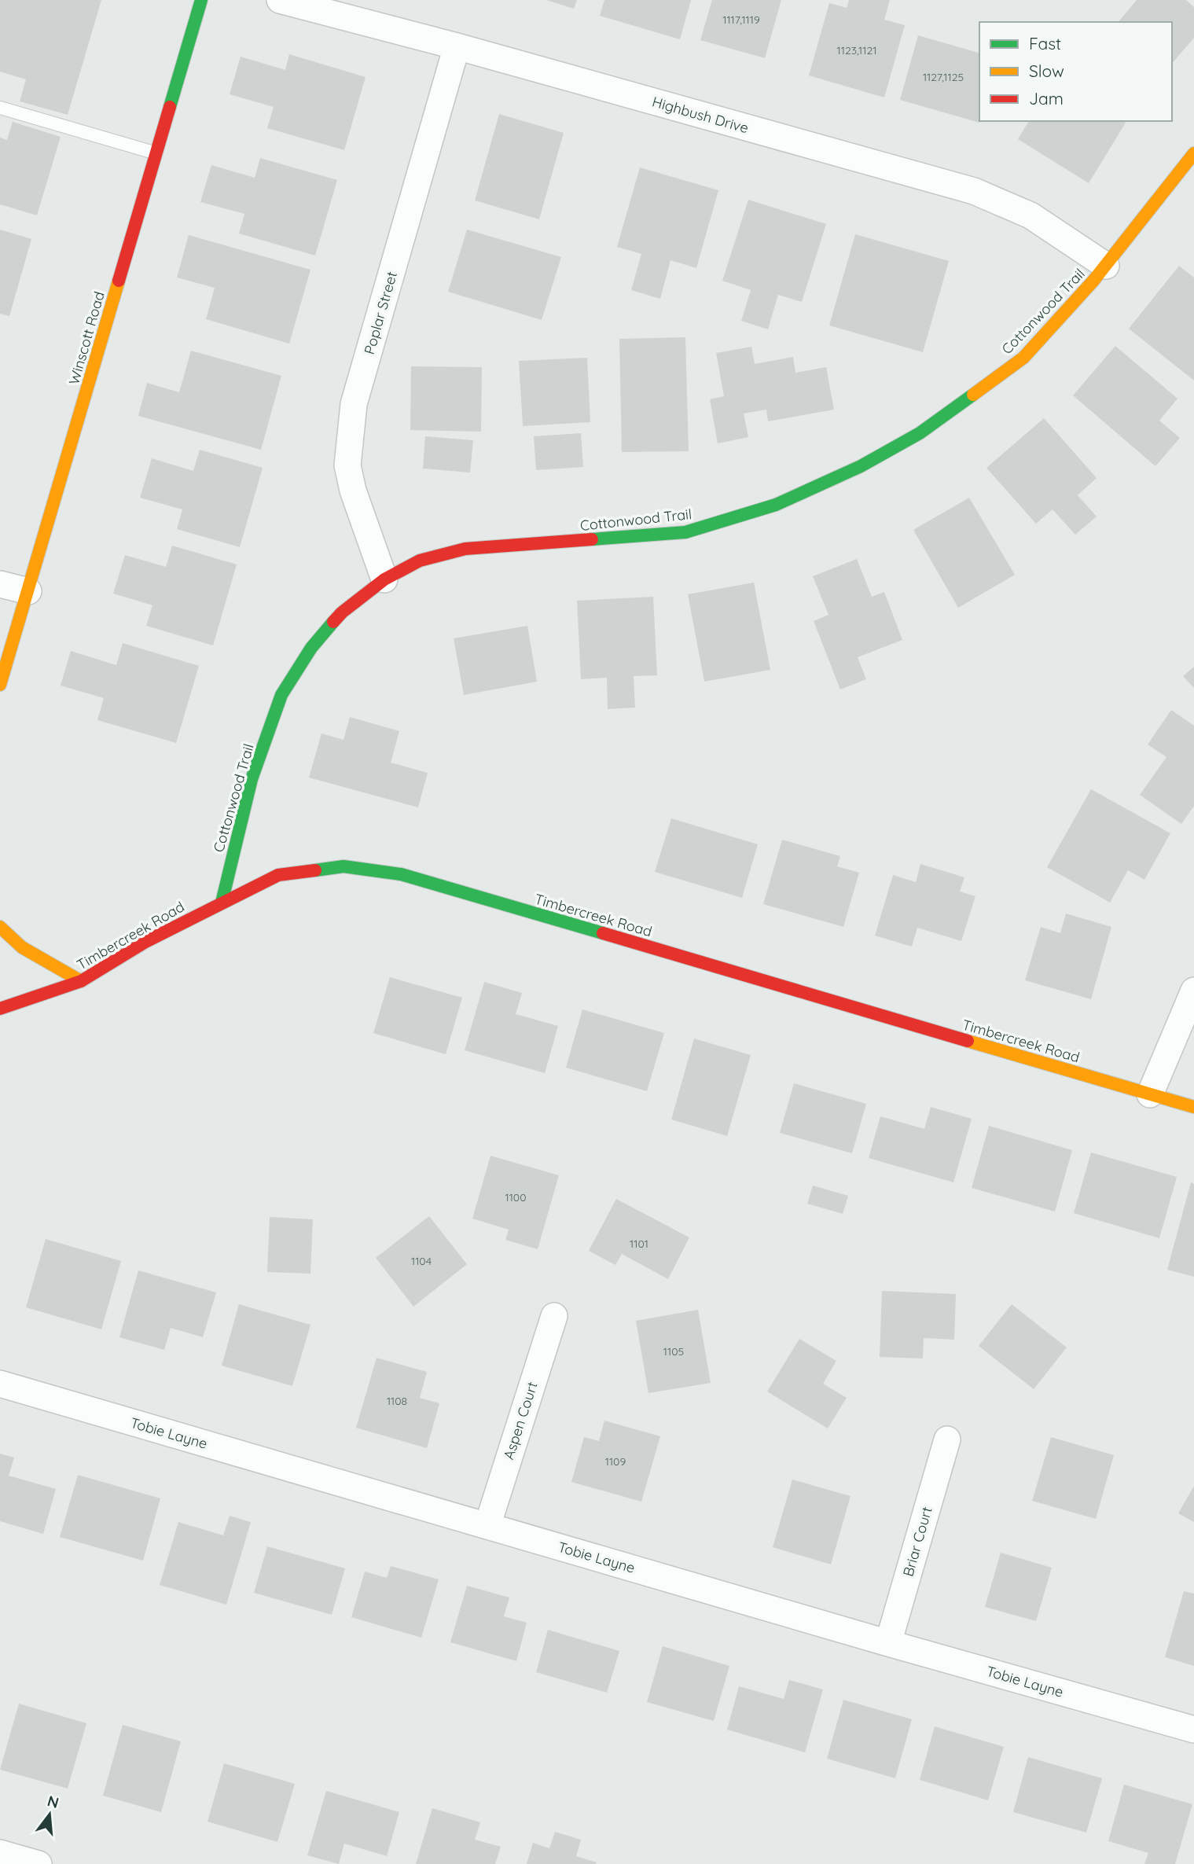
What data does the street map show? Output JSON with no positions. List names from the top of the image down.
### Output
{
  "streets": {
    "street": [
      "Highbush Drive",
      "Cottonwood Trail",
      "Poplar Street",
      "Winscott Road",
      "Timbercreek Road",
      "Aspen Court",
      "Tobie Layne",
      "Briar Court"
    ]
  },
  "crossings": [
    ["Highbush Drive", "Cottonwood Trail"],
    ["Highbush Drive", "Poplar Street"],
    ["Cottonwood Trail", "Poplar Street"],
    ["Cottonwood Trail", "Timbercreek Road"],
    ["Aspen Court", "Tobie Layne"],
    ["Tobie Layne", "Briar Court"]
  ],
  "house_numbers": [
    "1117,1119",
    "1123,1121",
    "1127,1125",
    "1100",
    "1101",
    "1104",
    "1105",
    "1108",
    "1109"
  ],
  "legend": ["Fast", "Slow", "Jam"],
  "north": "top"
}
